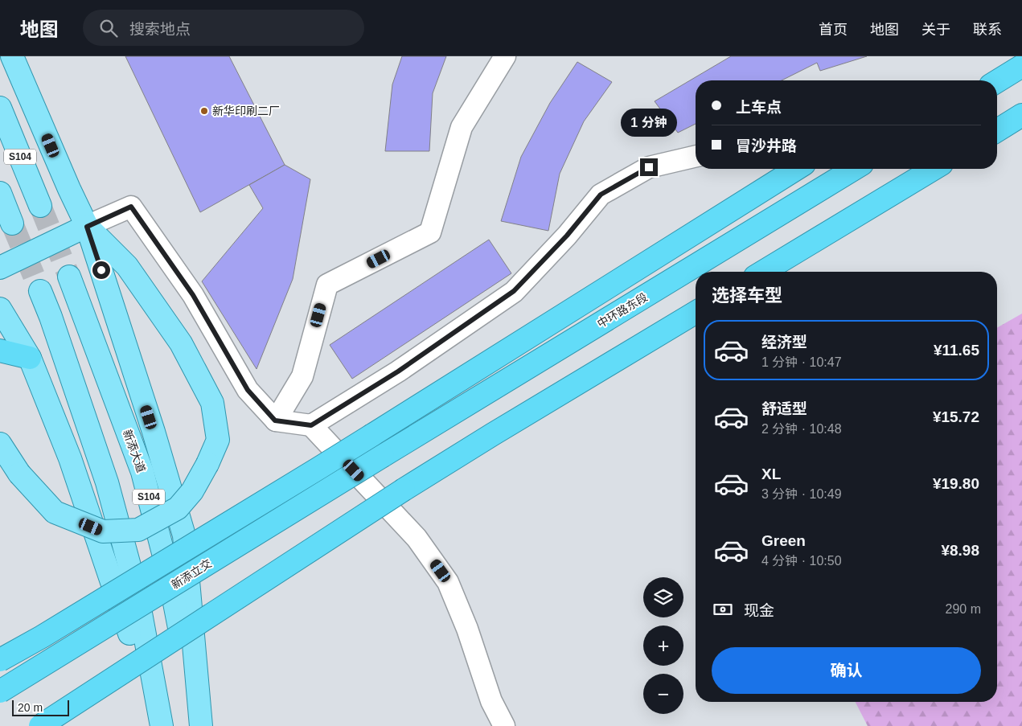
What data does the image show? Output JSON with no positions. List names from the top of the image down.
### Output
{
  "streets": {
    "highway": ["中环路东段", "新添立交"],
    "main road": ["S104", "新添大道"]
  },
  "crossings": [
    ["中环路东段", "新添立交"]
  ],
  "places": ["新华印刷二厂"],
  "scale_bar": "20 m",
  "page": {
    "header": "地图",
    "search": "搜索地点",
    "nav": [
      "首页",
      "地图",
      "关于",
      "联系"
    ],
    "banner": ["上车点", "冒沙井路"],
    "bubble": "1 分钟",
    "heading": "选择车型",
    "list": [
      {
        "name": "经济型",
        "note": "1 分钟 · 10:47",
        "value": "¥11.65"
      },
      {
        "name": "舒适型",
        "note": "2 分钟 · 10:48",
        "value": "¥15.72"
      },
      {
        "name": "XL",
        "note": "3 分钟 · 10:49",
        "value": "¥19.80"
      },
      {
        "name": "Green",
        "note": "4 分钟 · 10:50",
        "value": "¥8.98"
      }
    ],
    "map_buttons": ["+", "−"],
    "pay": ["现金", "290 m"],
    "buttons": "确认",
    "scale": "20 m"
  }
}
